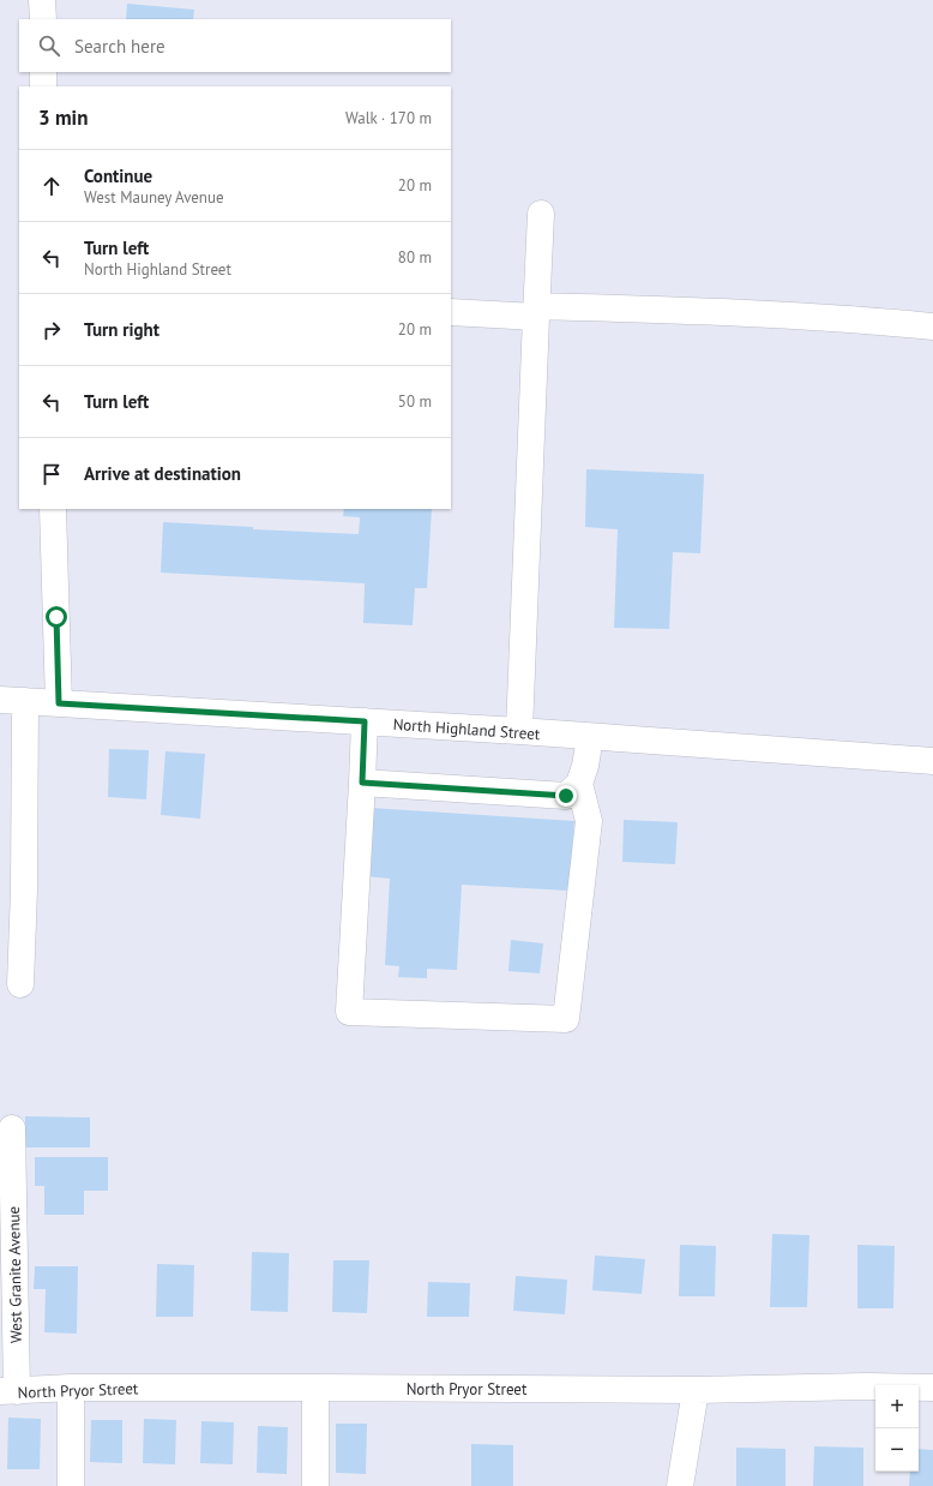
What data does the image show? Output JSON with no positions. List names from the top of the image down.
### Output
{
  "streets": {
    "street": ["North Highland Street", "West Granite Avenue", "North Pryor Street"]
  },
  "crossings": [
    ["West Granite Avenue", "North Pryor Street"]
  ],
  "page": {
    "search": "Search here",
    "heading": ["3 min", "Walk · 170 m"],
    "list": [
      ["Continue", "West Mauney Avenue", "20 m"],
      ["Turn left", "North Highland Street", "80 m"],
      ["Turn right", "20 m"],
      ["Turn left", "50 m"],
      "Arrive at destination"
    ],
    "map_buttons": ["+", "−"]
  }
}
